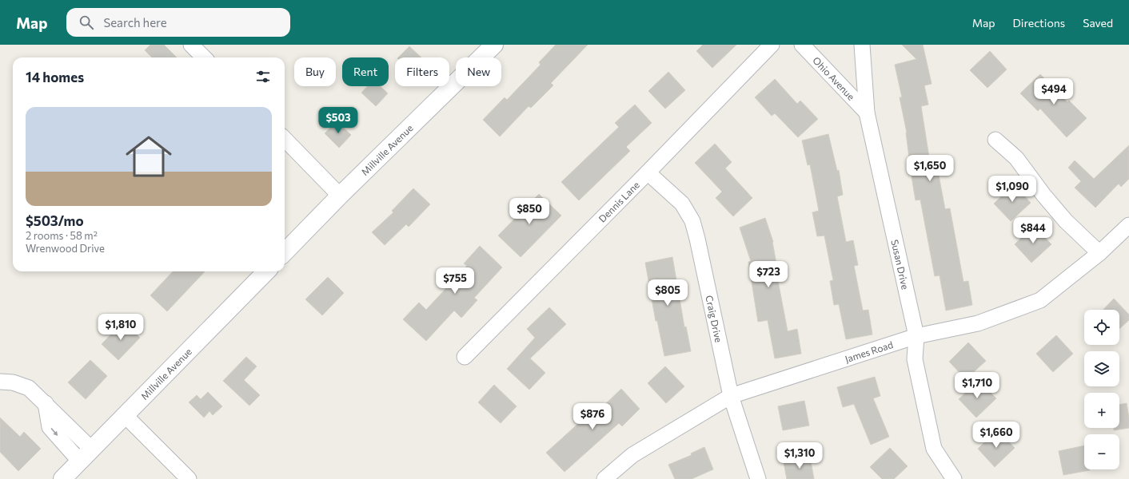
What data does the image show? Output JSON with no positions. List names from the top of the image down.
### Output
{
  "streets": {
    "main road": ["Millville Avenue"],
    "street": [
      "Ohio Avenue",
      "Dennis Lane",
      "Susan Drive",
      "Craig Drive",
      "James Road"
    ]
  },
  "crossings": [
    ["Ohio Avenue", "Susan Drive"],
    ["Dennis Lane", "Craig Drive"],
    ["Susan Drive", "James Road"],
    ["Craig Drive", "James Road"]
  ],
  "page": {
    "header": "Map",
    "search": "Search here",
    "nav": ["Map", "Directions", "Saved"],
    "chip": [
      "Buy",
      "Rent",
      "Filters",
      "New"
    ],
    "heading": "14 homes",
    "price": [
      "$494",
      "$503",
      "$1,650",
      "$1,090",
      "$850",
      "$844",
      "$723",
      "$755",
      "$805",
      "$1,810",
      "$1,710",
      "$876",
      "$1,660",
      "$1,310"
    ],
    "list": [
      {
        "name": "$503/mo",
        "note": "2 rooms · 58 m² · Wrenwood Drive"
      }
    ],
    "map_buttons": ["+", "−"]
  }
}
